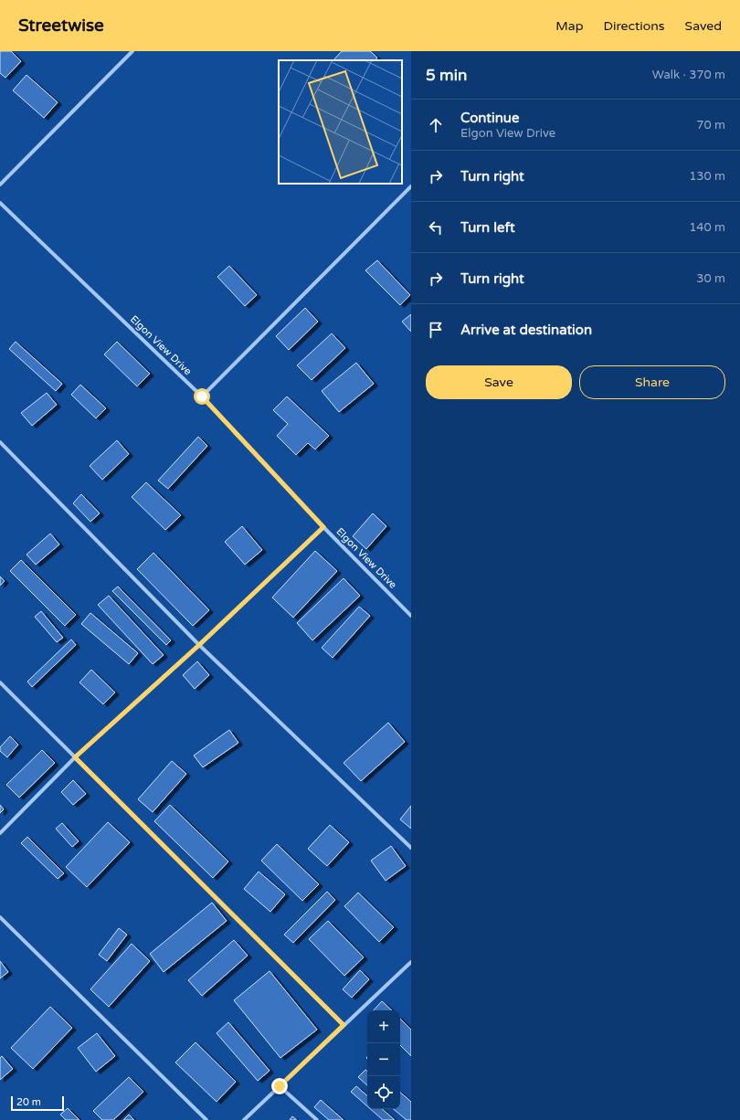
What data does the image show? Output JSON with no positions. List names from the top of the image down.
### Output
{
  "streets": {
    "street": ["Elgon View Drive"]
  },
  "scale_bar": "20 m",
  "page": {
    "header": "Streetwise",
    "nav": ["Map", "Directions", "Saved"],
    "heading": ["5 min", "Walk · 370 m"],
    "list": [
      ["Continue", "Elgon View Drive", "70 m"],
      ["Turn right", "130 m"],
      ["Turn left", "140 m"],
      ["Turn right", "30 m"],
      "Arrive at destination"
    ],
    "buttons": ["Save", "Share"],
    "map_buttons": ["+", "−"],
    "scale": "20 m"
  }
}
